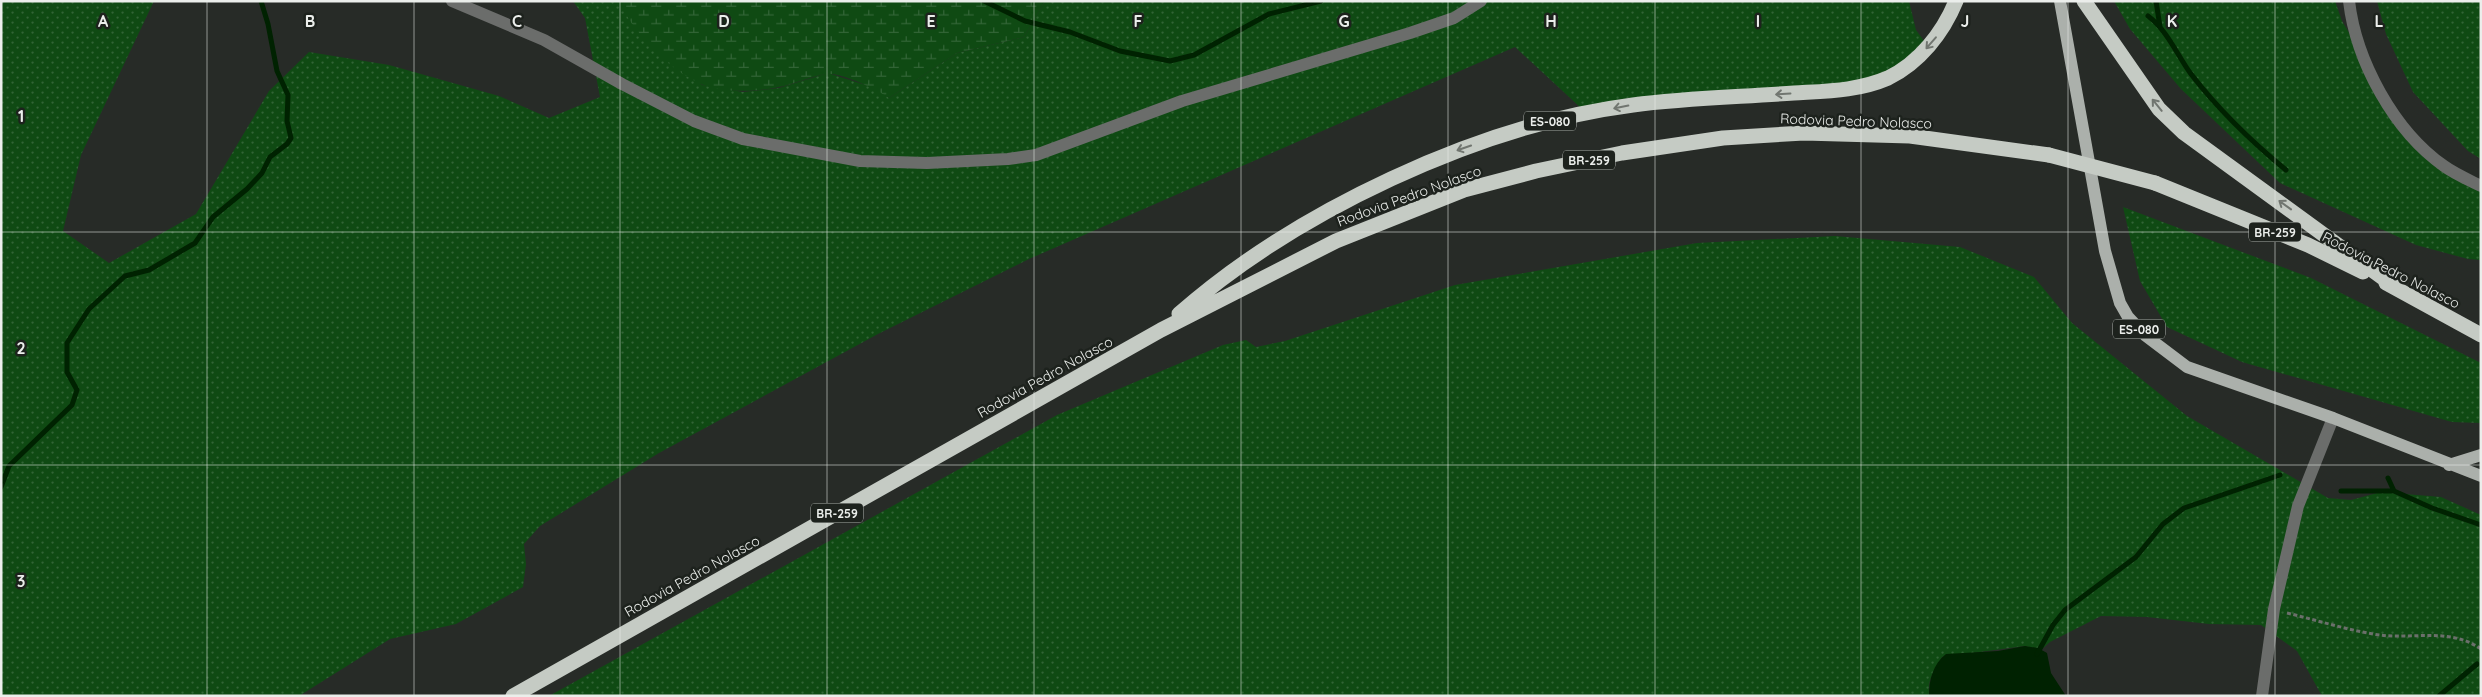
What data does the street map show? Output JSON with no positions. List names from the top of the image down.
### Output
{
  "streets": {
    "highway": ["ES-080", "Rodovia Pedro Nolasco", "BR-259"]
  },
  "crossings": [
    ["ES-080", "Rodovia Pedro Nolasco"]
  ],
  "grid": {
    "columns": [
      "A",
      "B",
      "C",
      "D",
      "E",
      "F",
      "G",
      "H",
      "I",
      "J",
      "K",
      "L"
    ],
    "rows": ["1", "2", "3"]
  }
}
